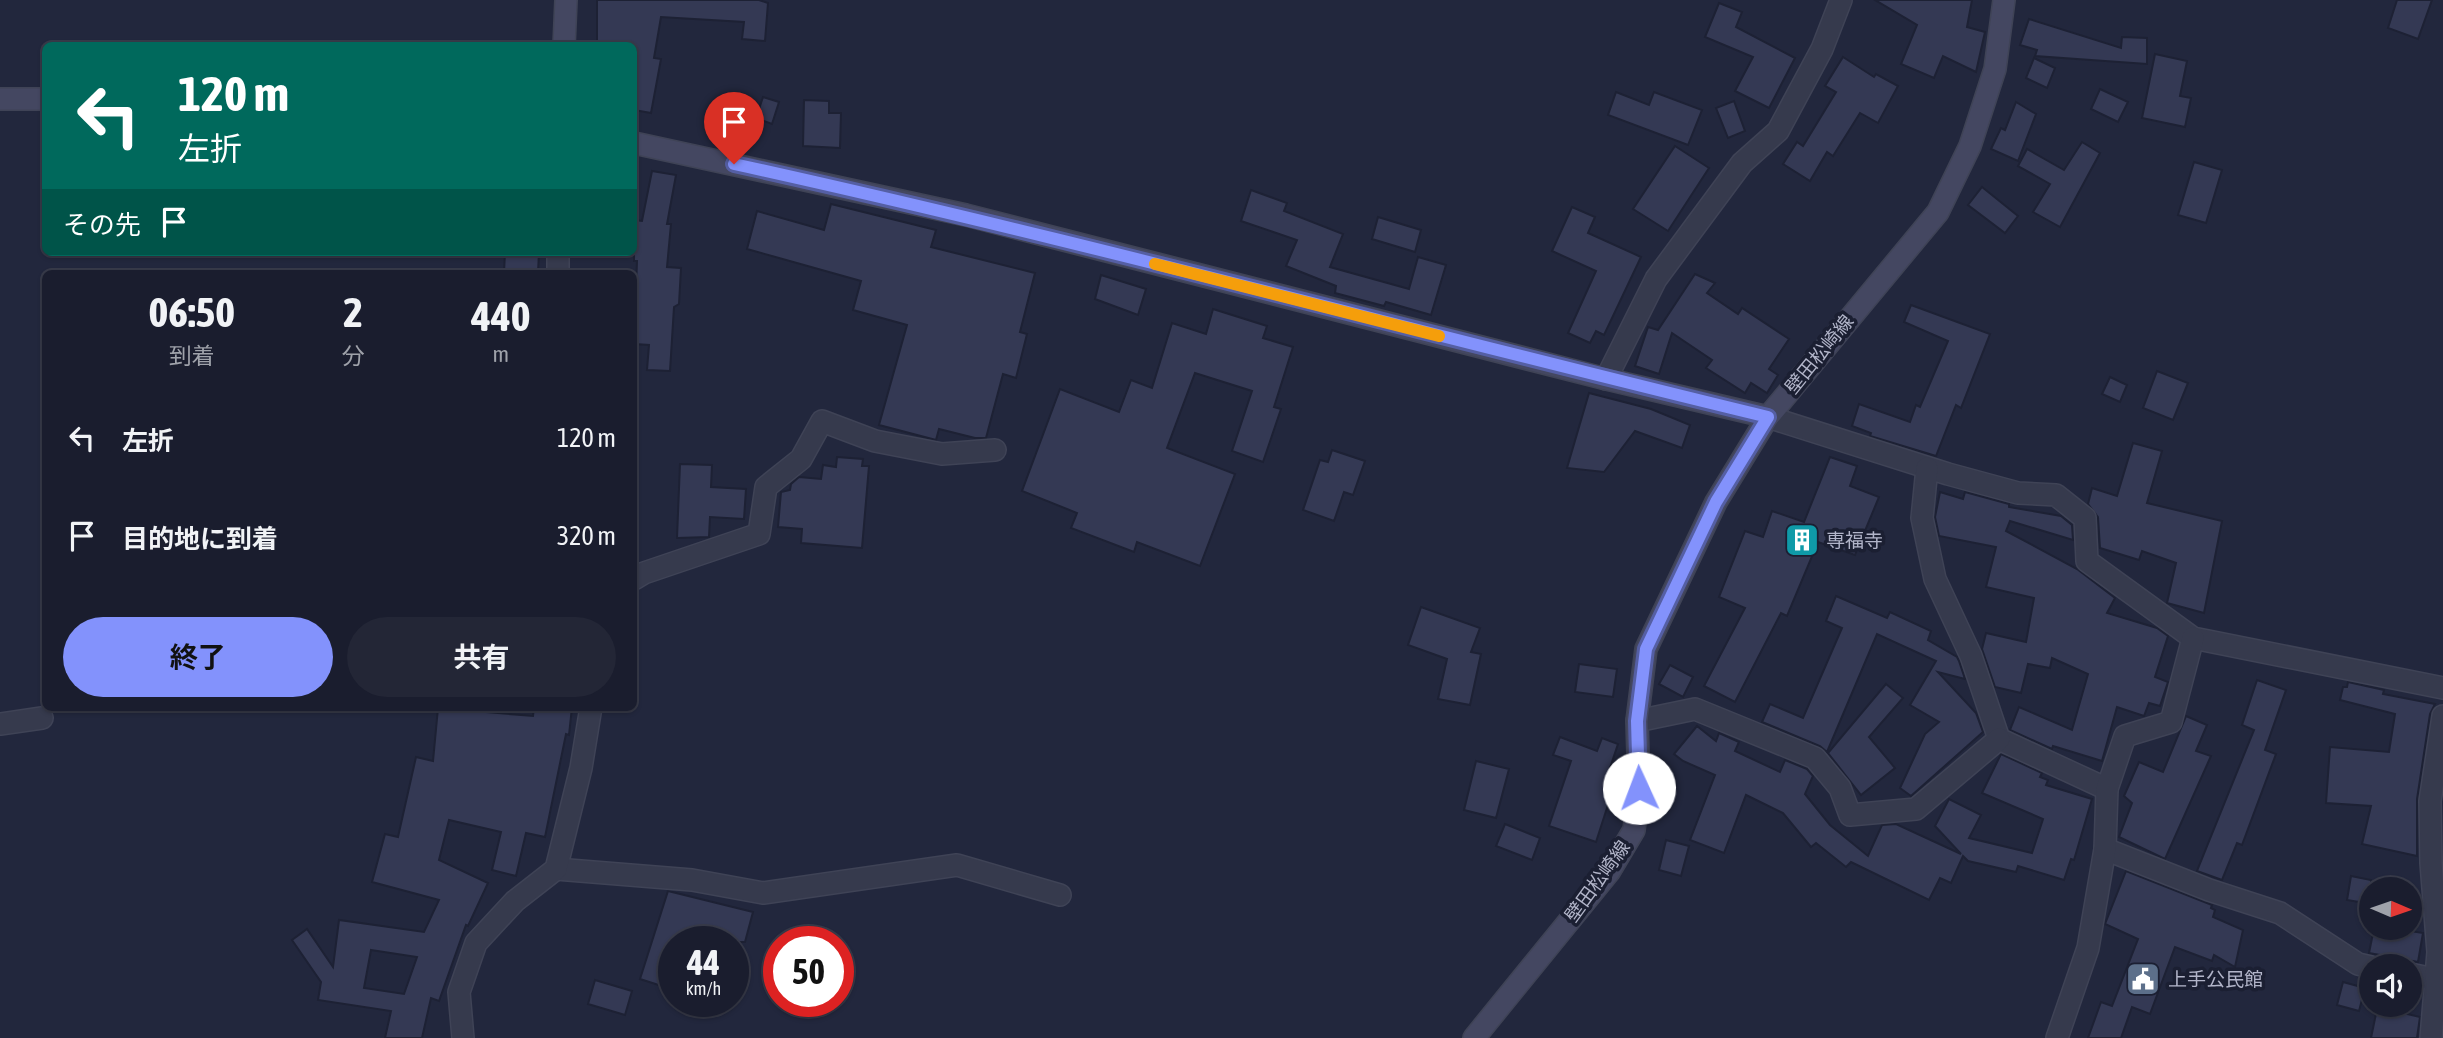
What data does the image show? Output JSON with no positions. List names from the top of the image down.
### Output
{
  "streets": {
    "street": ["壁田松崎線"]
  },
  "places": {
    "building": ["専福寺"],
    "public building": ["上手公民館"]
  },
  "north": "right",
  "page": {
    "turn": ["120 m", "左折"],
    "then": "その先",
    "eta": [
      "06:50",
      "到着",
      "2",
      "分",
      "440",
      "m"
    ],
    "list": [
      {
        "name": "左折",
        "value": "120 m"
      },
      {
        "name": "目的地に到着",
        "value": "320 m"
      }
    ],
    "buttons": ["終了", "共有"],
    "speed": "44 km/h",
    "limit": "50"
  }
}
